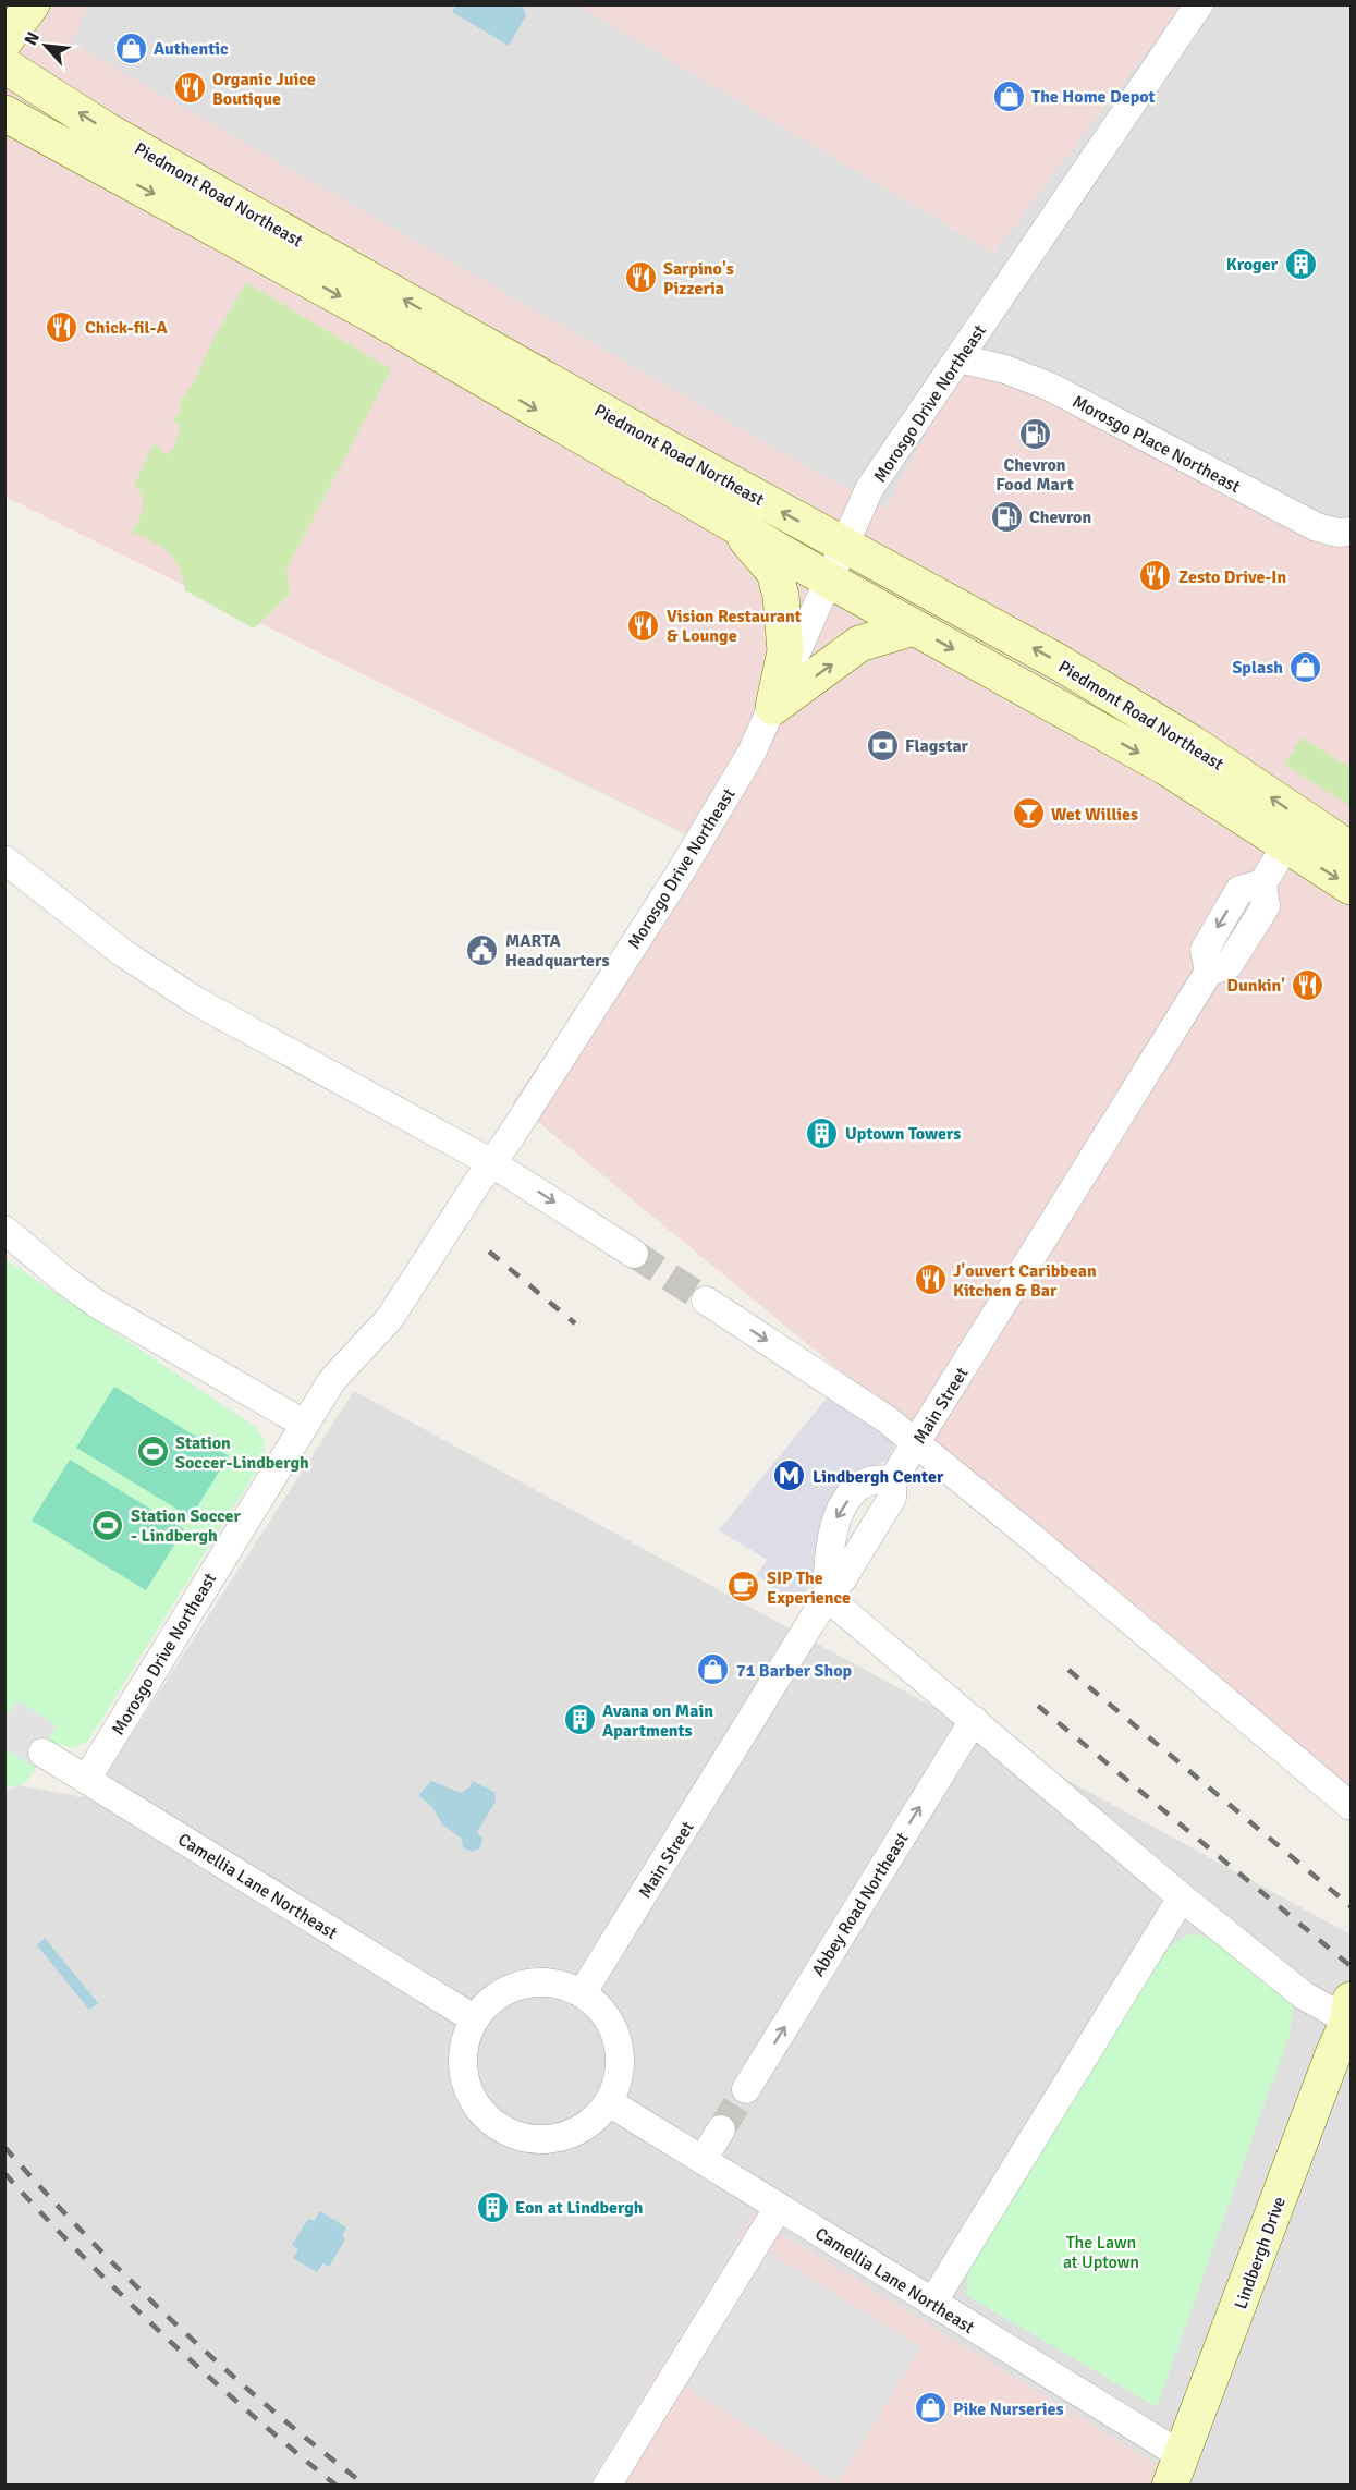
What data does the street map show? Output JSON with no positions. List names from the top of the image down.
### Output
{
  "streets": {
    "main road": ["Piedmont Road Northeast", "Lindbergh Drive"],
    "street": [
      "Morosgo Drive Northeast",
      "Morosgo Place Northeast",
      "Main Street",
      "Camellia Lane Northeast",
      "Abbey Road Northeast"
    ]
  },
  "crossings": [
    ["Piedmont Road Northeast", "Morosgo Drive Northeast"],
    ["Piedmont Road Northeast", "Main Street"],
    ["Morosgo Drive Northeast", "Morosgo Place Northeast"],
    ["Morosgo Drive Northeast", "Camellia Lane Northeast"],
    ["Main Street", "Camellia Lane Northeast"],
    ["Camellia Lane Northeast", "Lindbergh Drive"]
  ],
  "one_way": ["Abbey Road Northeast"],
  "parks": ["The Lawn at Uptown"],
  "places": {
    "shop": [
      "Authentic",
      "The Home Depot",
      "Splash",
      "71 Barber Shop",
      "Pike Nurseries"
    ],
    "restaurant": [
      "Organic Juice Boutique",
      "Sarpino's Pizzeria",
      "Chick-fil-A",
      "Zesto Drive-In",
      "Vision Restaurant & Lounge",
      "Dunkin'",
      "J'ouvert Caribbean Kitchen & Bar"
    ],
    "building": [
      "Kroger",
      "Uptown Towers",
      "Avana on Main Apartments",
      "Eon at Lindbergh"
    ],
    "fuel station": ["Chevron Food Mart", "Chevron"],
    "bank": ["Flagstar"],
    "bar": ["Wet Willies"],
    "public building": ["MARTA Headquarters"],
    "sports": ["Station Soccer-Lindbergh", "Station Soccer - Lindbergh"],
    "metro station": ["Lindbergh Center"],
    "cafe": ["SIP The Experience"]
  },
  "north": "top left"
}
